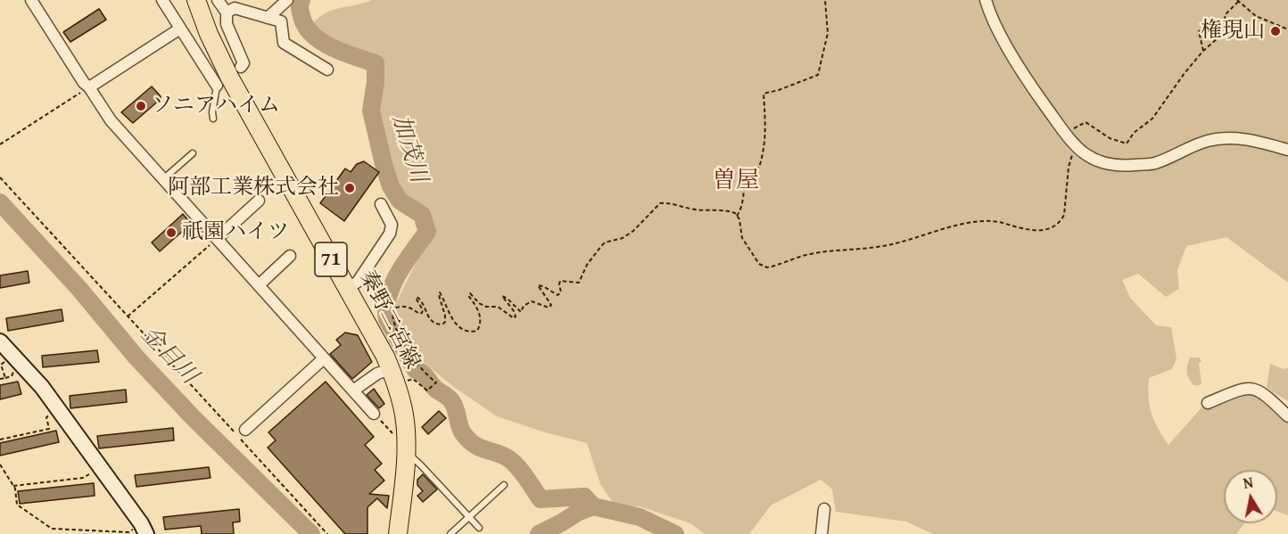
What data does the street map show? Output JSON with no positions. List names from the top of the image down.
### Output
{
  "streets": {
    "main road": ["71", "秦野二宮線"]
  },
  "districts": ["曽屋"],
  "water": ["加茂川", "金目川"],
  "places": [
    "権現山",
    "ソニアハイム",
    "阿部工業株式会社",
    "祇園ハイツ"
  ],
  "north": "top"
}
